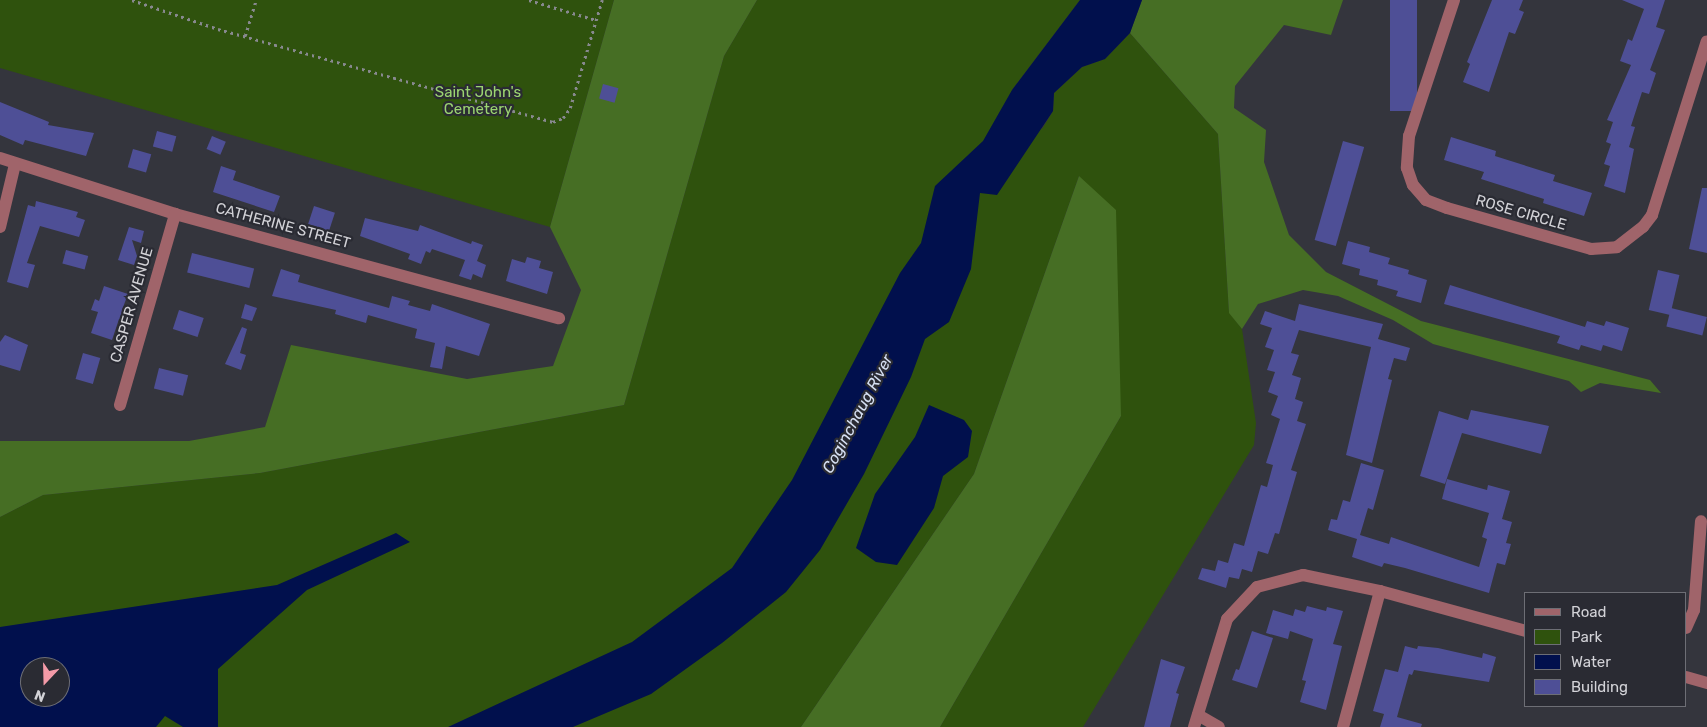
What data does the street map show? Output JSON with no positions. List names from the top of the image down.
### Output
{
  "streets": {
    "street": ["ROSE CIRCLE", "CATHERINE STREET", "CASPER AVENUE"]
  },
  "crossings": [
    ["CATHERINE STREET", "CASPER AVENUE"]
  ],
  "water": ["Coginchaug River"],
  "parks": ["Saint John's Cemetery"],
  "legend": [
    "Road",
    "Park",
    "Water",
    "Building"
  ],
  "north": "bottom"
}
